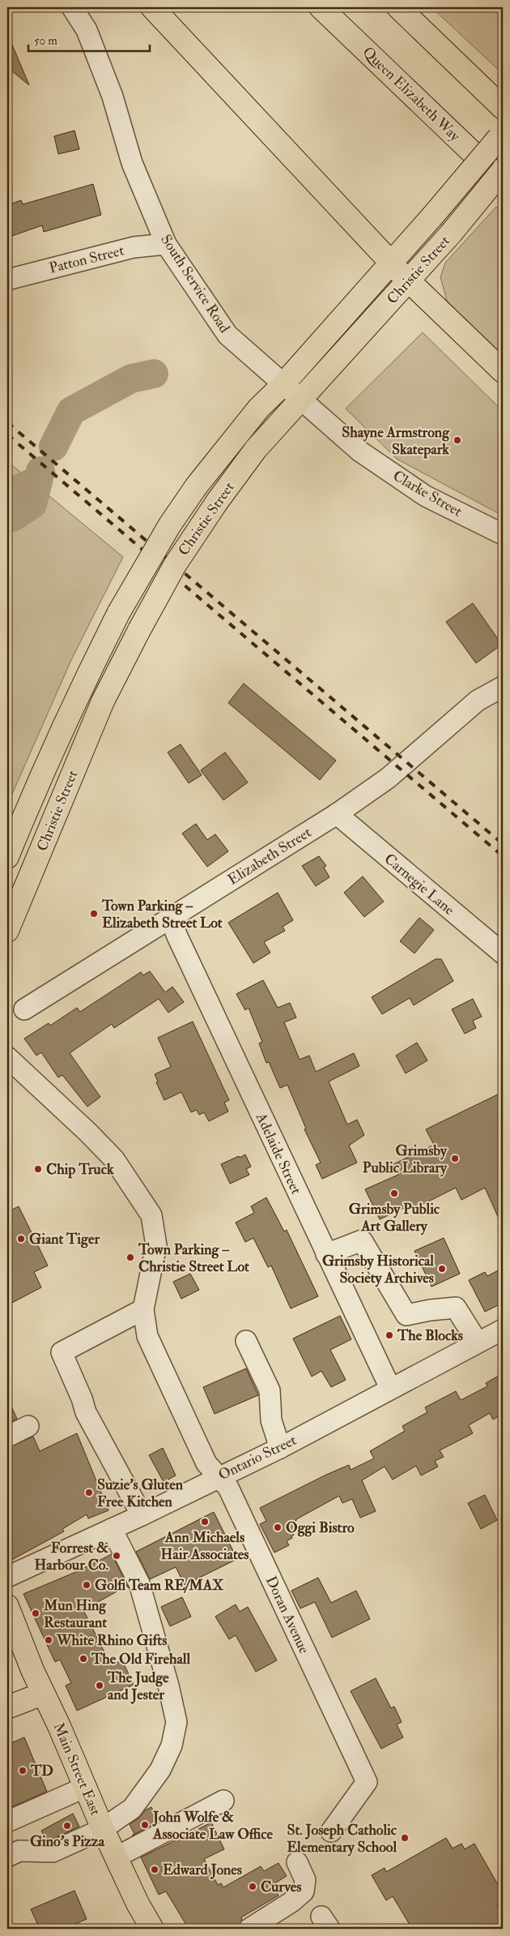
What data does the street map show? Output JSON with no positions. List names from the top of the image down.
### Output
{
  "streets": {
    "main road": ["Queen Elizabeth Way", "Christie Street", "Main Street East"],
    "street": [
      "Patton Street",
      "South Service Road",
      "Clarke Street",
      "Elizabeth Street",
      "Carnegie Lane",
      "Adelaide Street",
      "Ontario Street",
      "Doran Avenue"
    ]
  },
  "crossings": [
    ["Patton Street", "South Service Road"],
    ["Christie Street", "South Service Road"],
    ["Christie Street", "Clarke Street"],
    ["South Service Road", "Clarke Street"],
    ["Elizabeth Street", "Carnegie Lane"],
    ["Elizabeth Street", "Adelaide Street"],
    ["Adelaide Street", "Ontario Street"],
    ["Ontario Street", "Doran Avenue"]
  ],
  "places": [
    "Shayne Armstrong Skatepark",
    "Town Parking – Elizabeth Street Lot",
    "Grimsby Public Library",
    "Chip Truck",
    "Grimsby Public Art Gallery",
    "Giant Tiger",
    "Town Parking – Christie Street Lot",
    "Grimsby Historical Society Archives",
    "The Blocks",
    "Suzie's Gluten Free Kitchen",
    "Ann Michaels Hair Associates",
    "Oggi Bistro",
    "Forrest & Harbour Co.",
    "Golfi Team RE/MAX",
    "Mun Hing Restaurant",
    "White Rhino Gifts",
    "The Old Firehall",
    "The Judge and Jester",
    "TD",
    "John Wolfe & Associate Law Office",
    "Gino's Pizza",
    "St. Joseph Catholic Elementary School",
    "Edward Jones",
    "Curves"
  ],
  "scale_bar": "50 m"
}
